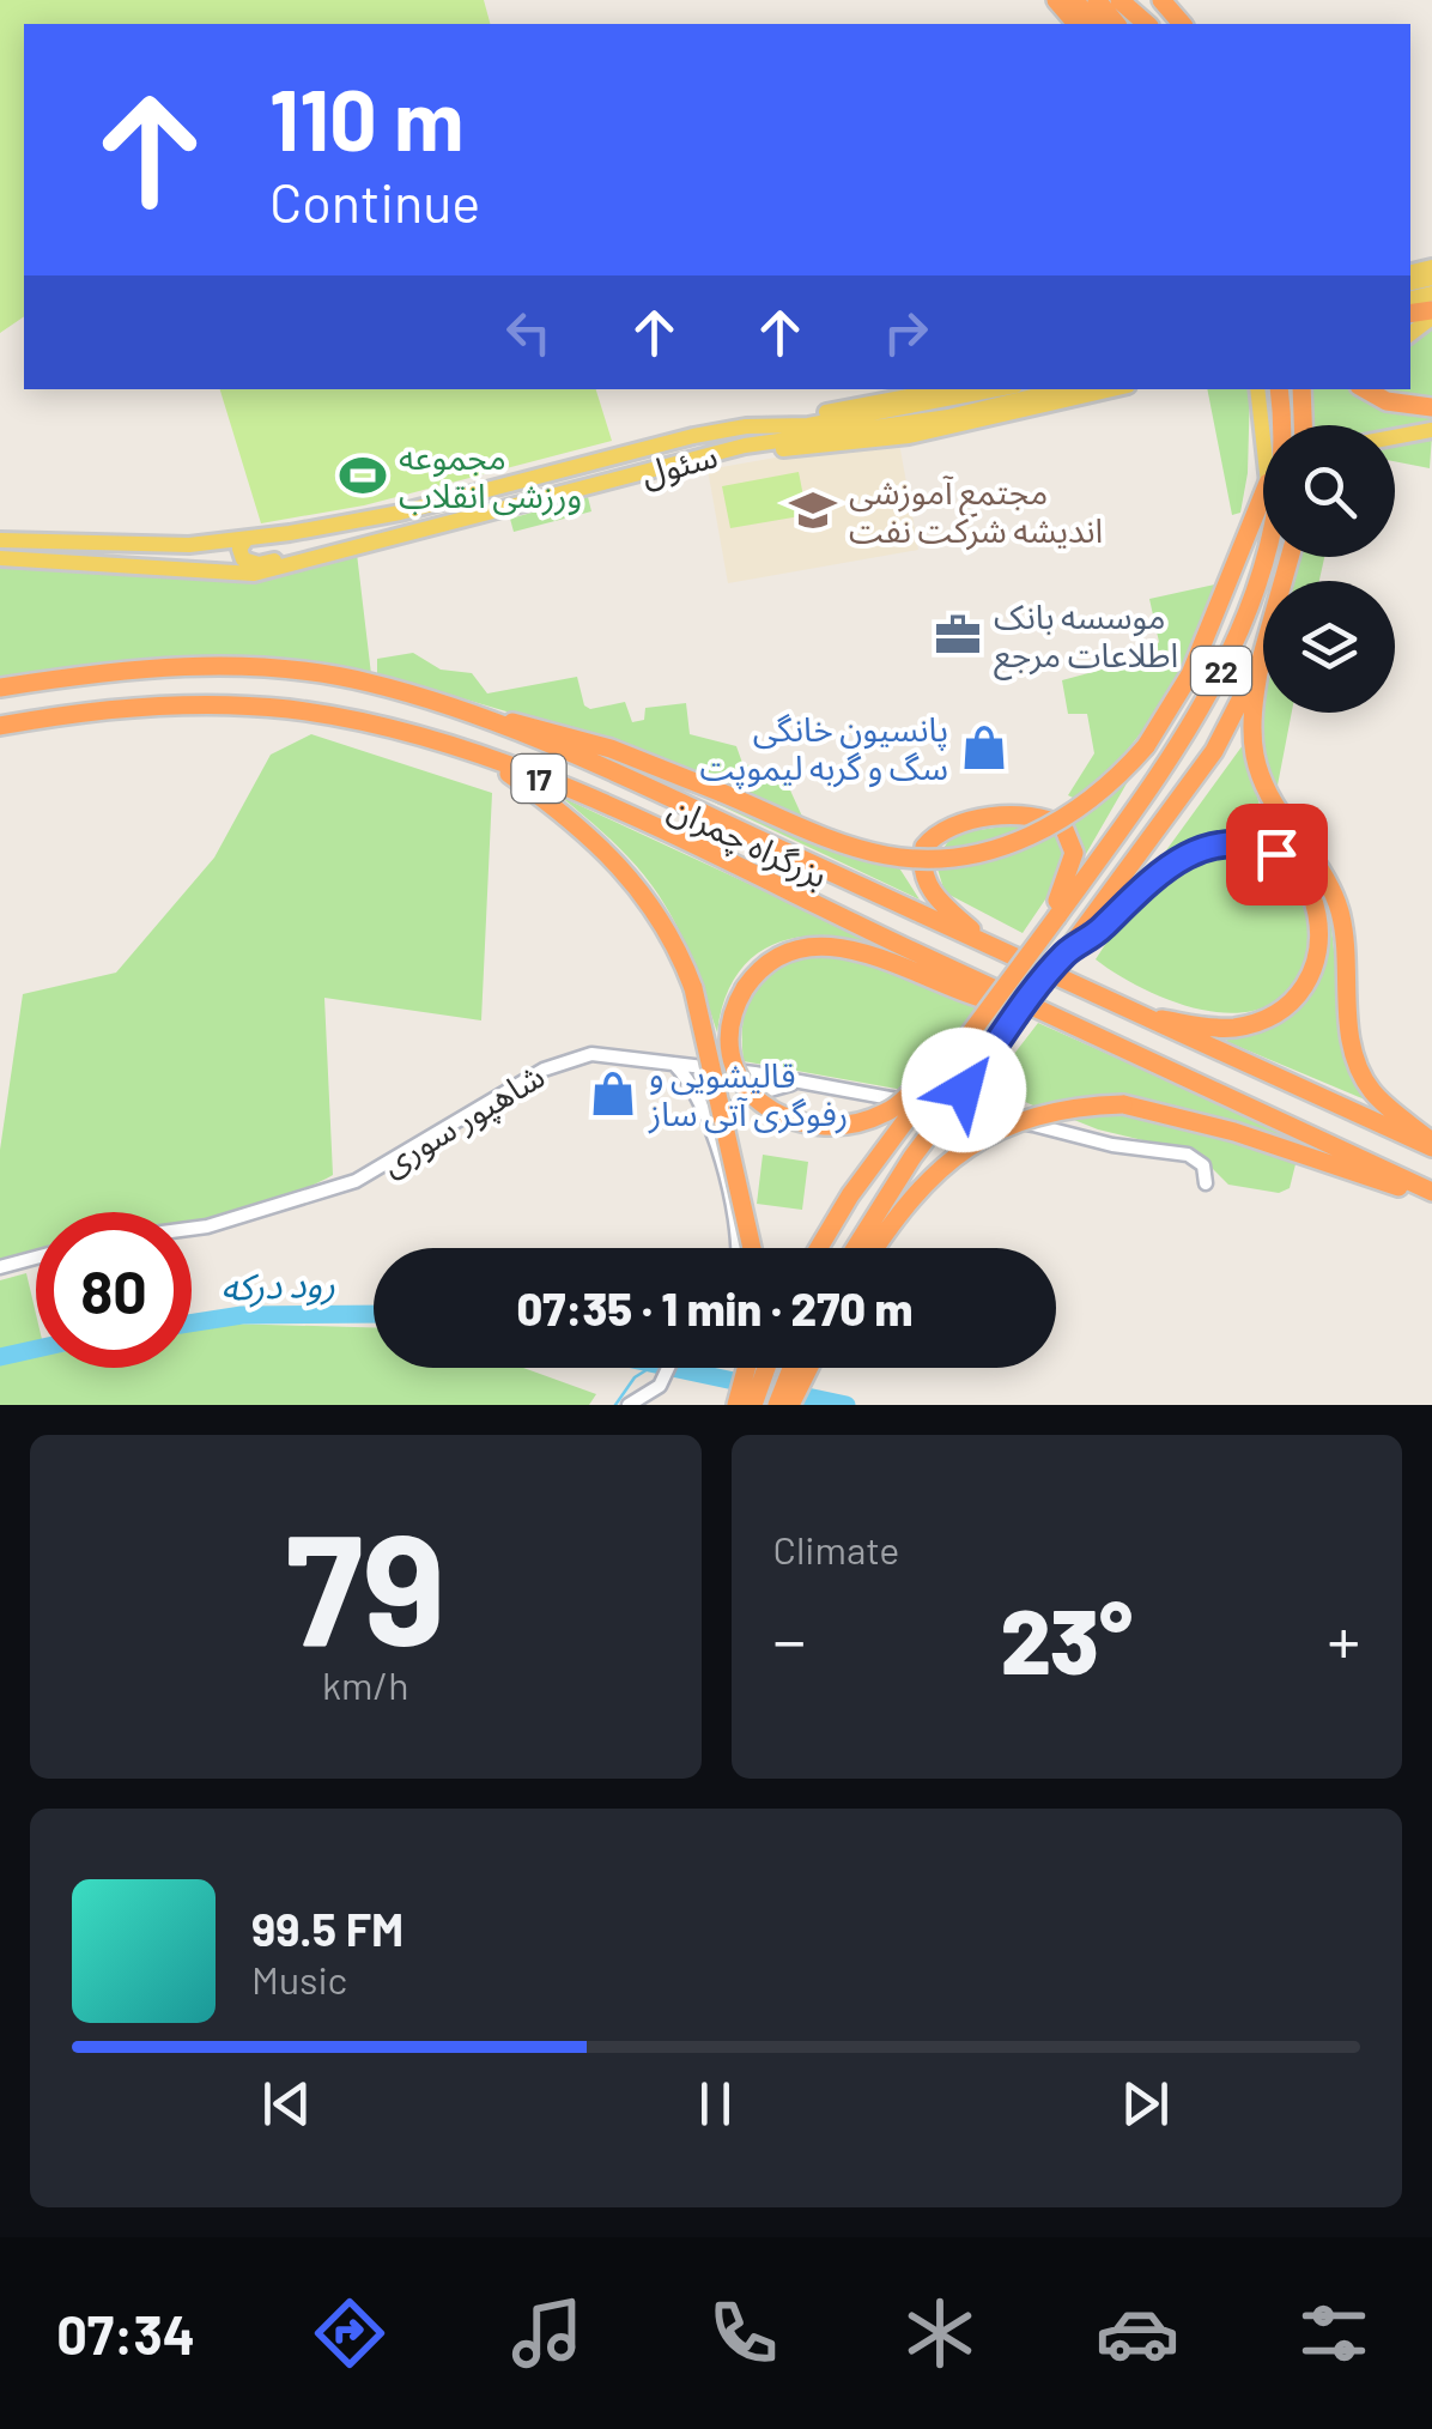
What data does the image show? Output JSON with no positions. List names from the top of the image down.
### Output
{
  "streets": {
    "highway": ["22", "17", "بزرگراه چمران"],
    "main road": ["سئول"],
    "street": ["شاهپور سوری"]
  },
  "water": ["رود درکه"],
  "places": {
    "sports": ["مجموعه ورزشی انقلاب"],
    "school or university": ["مجتمع آموزشی اندیشه شرکت نفت"],
    "office": ["موسسه بانک اطلاعات مرجع"],
    "shop": ["پانسیون خانگی سگ و گربه لیموپت", "قالیشویی و رفوگری آتی ساز"]
  },
  "page": {
    "turn": ["110 m", "Continue"],
    "limit": "80",
    "trip": "07:35 · 1 min · 270 m",
    "tile": [
      ["79", "km/h"],
      "Climate"
    ],
    "heat": ["−", "23°", "+"],
    "song": ["99.5 FM", "Music"],
    "tabs": "07:34"
  }
}
